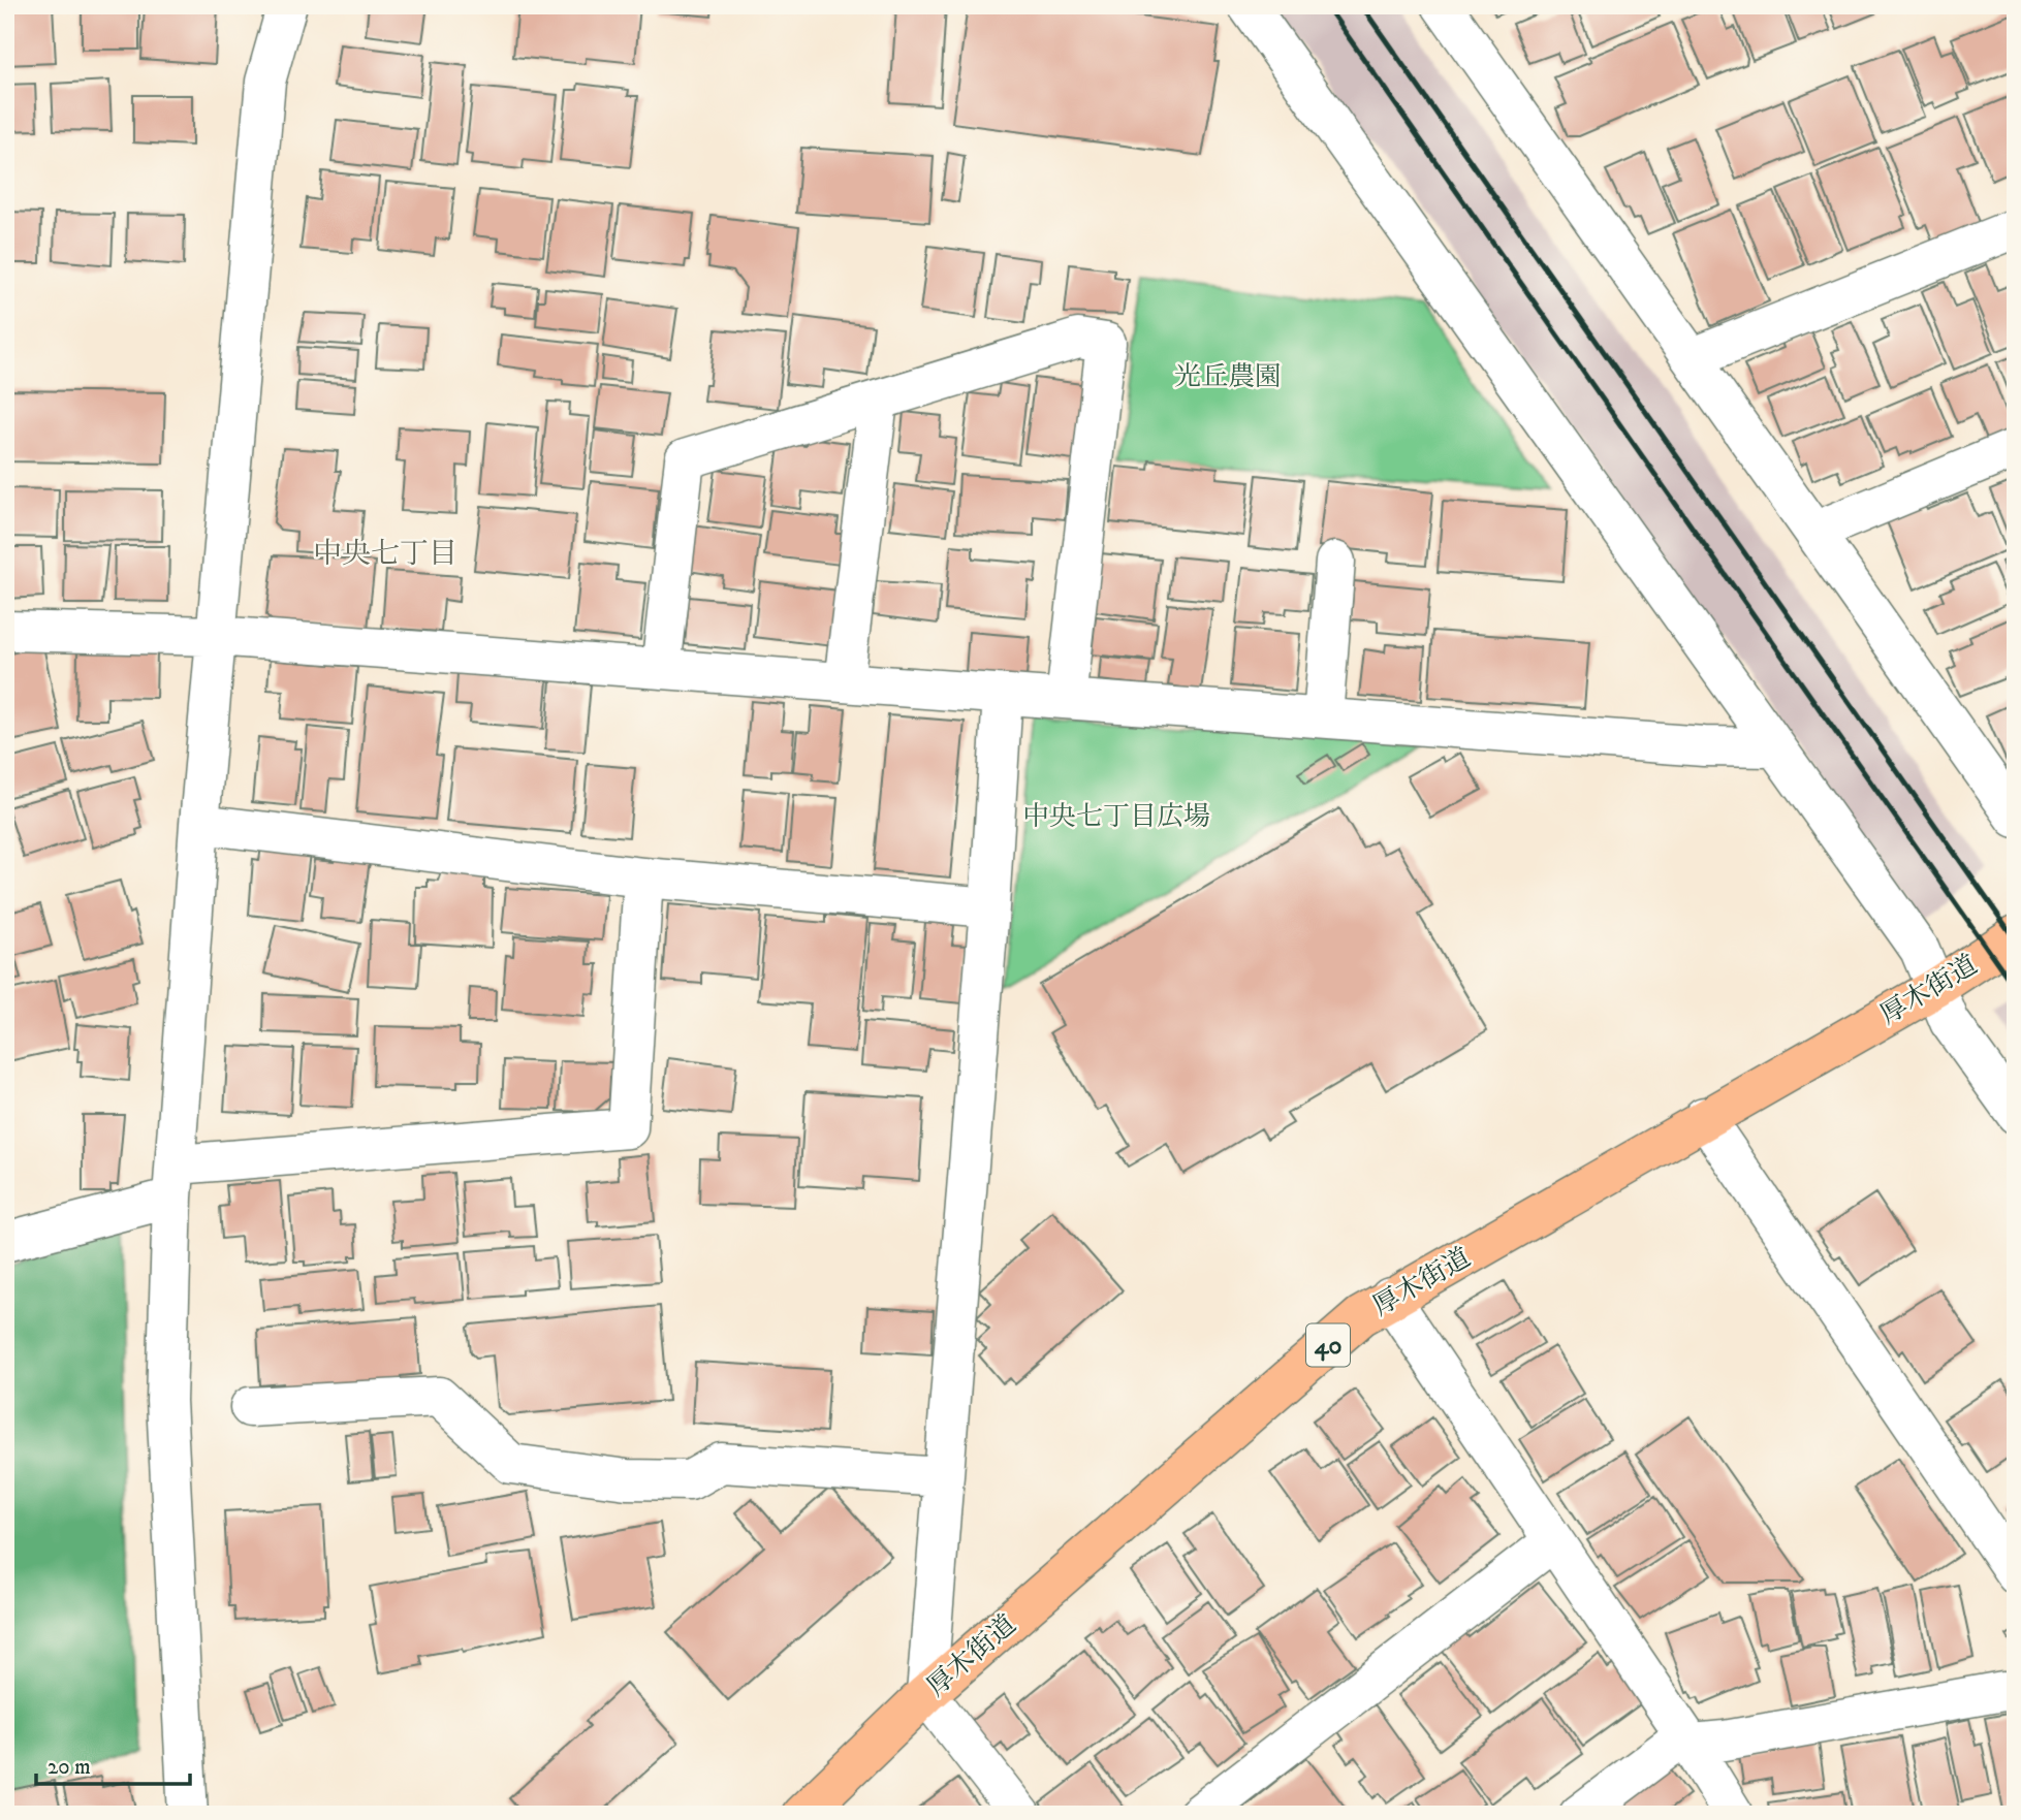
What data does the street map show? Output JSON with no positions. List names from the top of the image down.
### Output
{
  "streets": {
    "main road": ["厚木街道", "40"]
  },
  "districts": ["中央七丁目"],
  "parks": ["光丘農園", "中央七丁目広場"],
  "scale_bar": "20 m"
}
